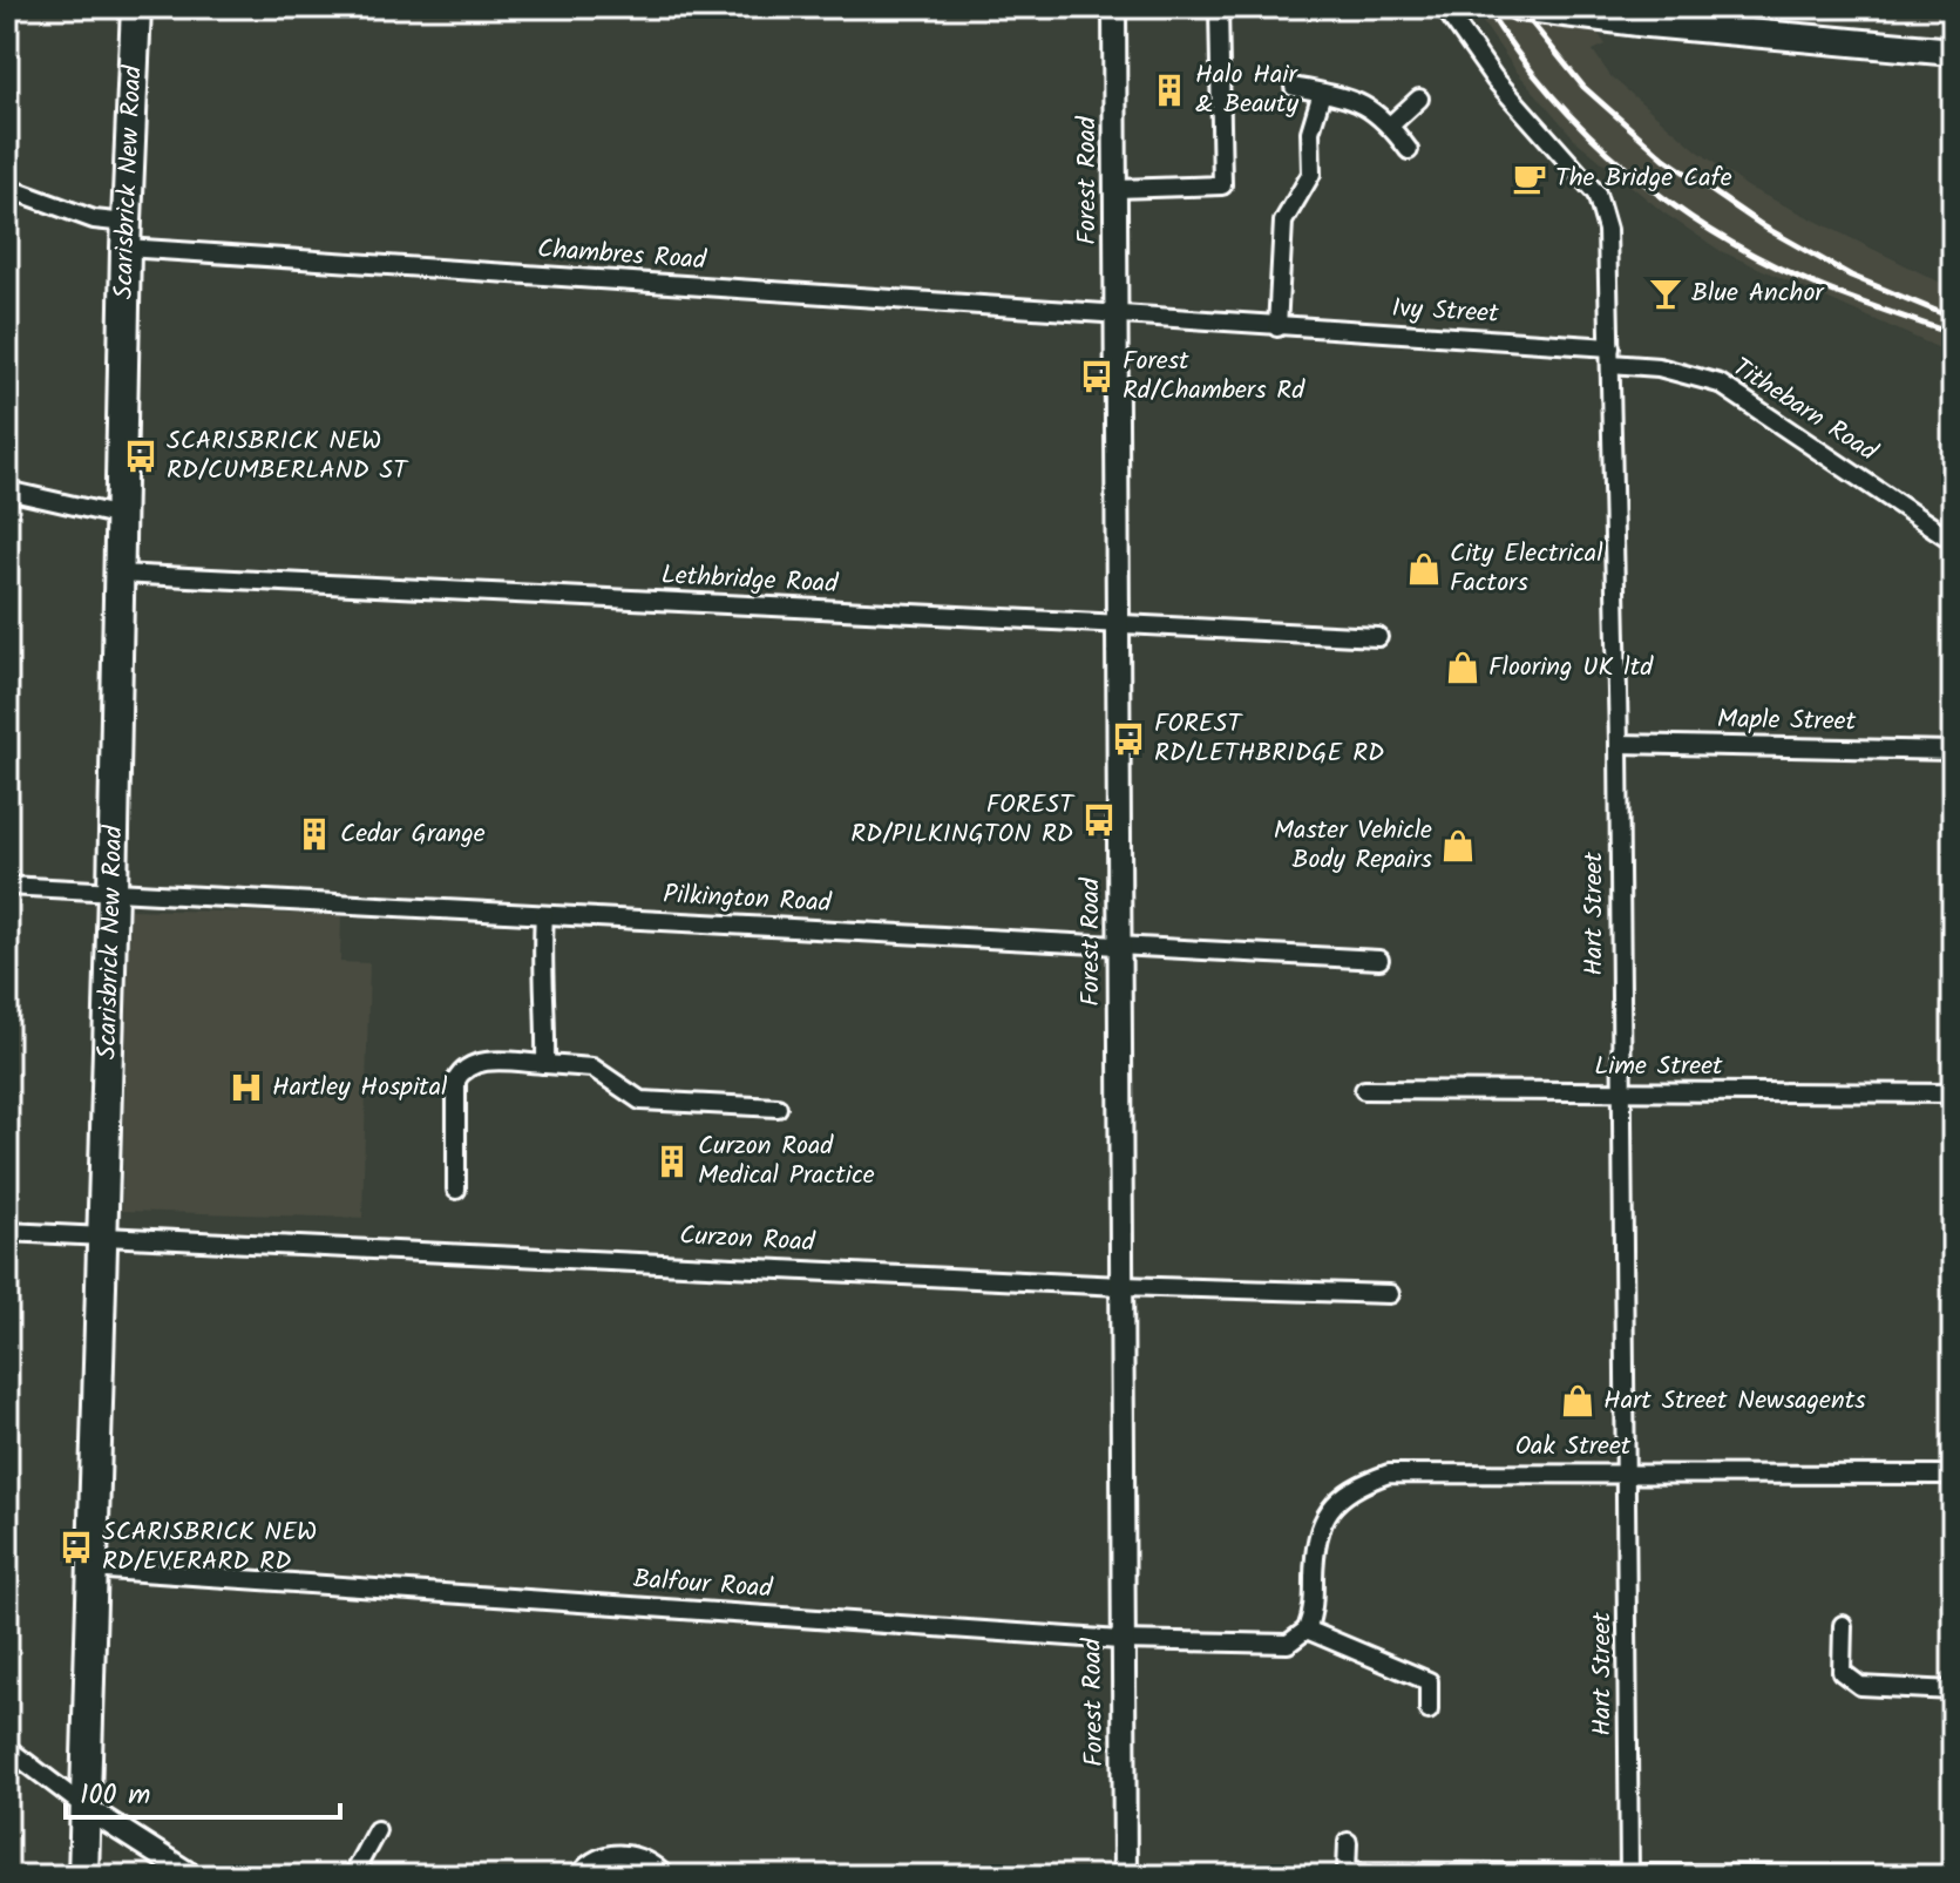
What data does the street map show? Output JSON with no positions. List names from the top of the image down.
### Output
{
  "streets": {
    "highway": ["Scarisbrick New Road"],
    "street": [
      "Forest Road",
      "Chambres Road",
      "Ivy Street",
      "Tithebarn Road",
      "Lethbridge Road",
      "Maple Street",
      "Pilkington Road",
      "Hart Street",
      "Lime Street",
      "Curzon Road",
      "Oak Street",
      "Balfour Road"
    ]
  },
  "crossings": [
    ["Forest Road", "Chambres Road"],
    ["Forest Road", "Lethbridge Road"],
    ["Forest Road", "Pilkington Road"],
    ["Forest Road", "Curzon Road"],
    ["Forest Road", "Balfour Road"],
    ["Scarisbrick New Road", "Chambres Road"],
    ["Scarisbrick New Road", "Lethbridge Road"],
    ["Scarisbrick New Road", "Pilkington Road"],
    ["Scarisbrick New Road", "Curzon Road"],
    ["Scarisbrick New Road", "Balfour Road"],
    ["Chambres Road", "Ivy Street"],
    ["Ivy Street", "Tithebarn Road"],
    ["Ivy Street", "Hart Street"],
    ["Tithebarn Road", "Hart Street"],
    ["Maple Street", "Hart Street"],
    ["Hart Street", "Lime Street"],
    ["Hart Street", "Oak Street"],
    ["Oak Street", "Balfour Road"]
  ],
  "places": {
    "building": ["Halo Hair & Beauty", "Cedar Grange", "Curzon Road Medical Practice"],
    "cafe": ["The Bridge Cafe"],
    "bar": ["Blue Anchor"],
    "bus stop": [
      "Forest Rd/Chambers Rd",
      "SCARISBRICK NEW RD/CUMBERLAND ST",
      "FOREST RD/LETHBRIDGE RD",
      "FOREST RD/PILKINGTON RD",
      "SCARISBRICK NEW RD/EVERARD RD"
    ],
    "shop": [
      "City Electrical Factors",
      "Flooring UK ltd",
      "Master Vehicle Body Repairs",
      "Hart Street Newsagents"
    ],
    "hospital": ["Hartley Hospital"]
  },
  "scale_bar": "100 m"
}
